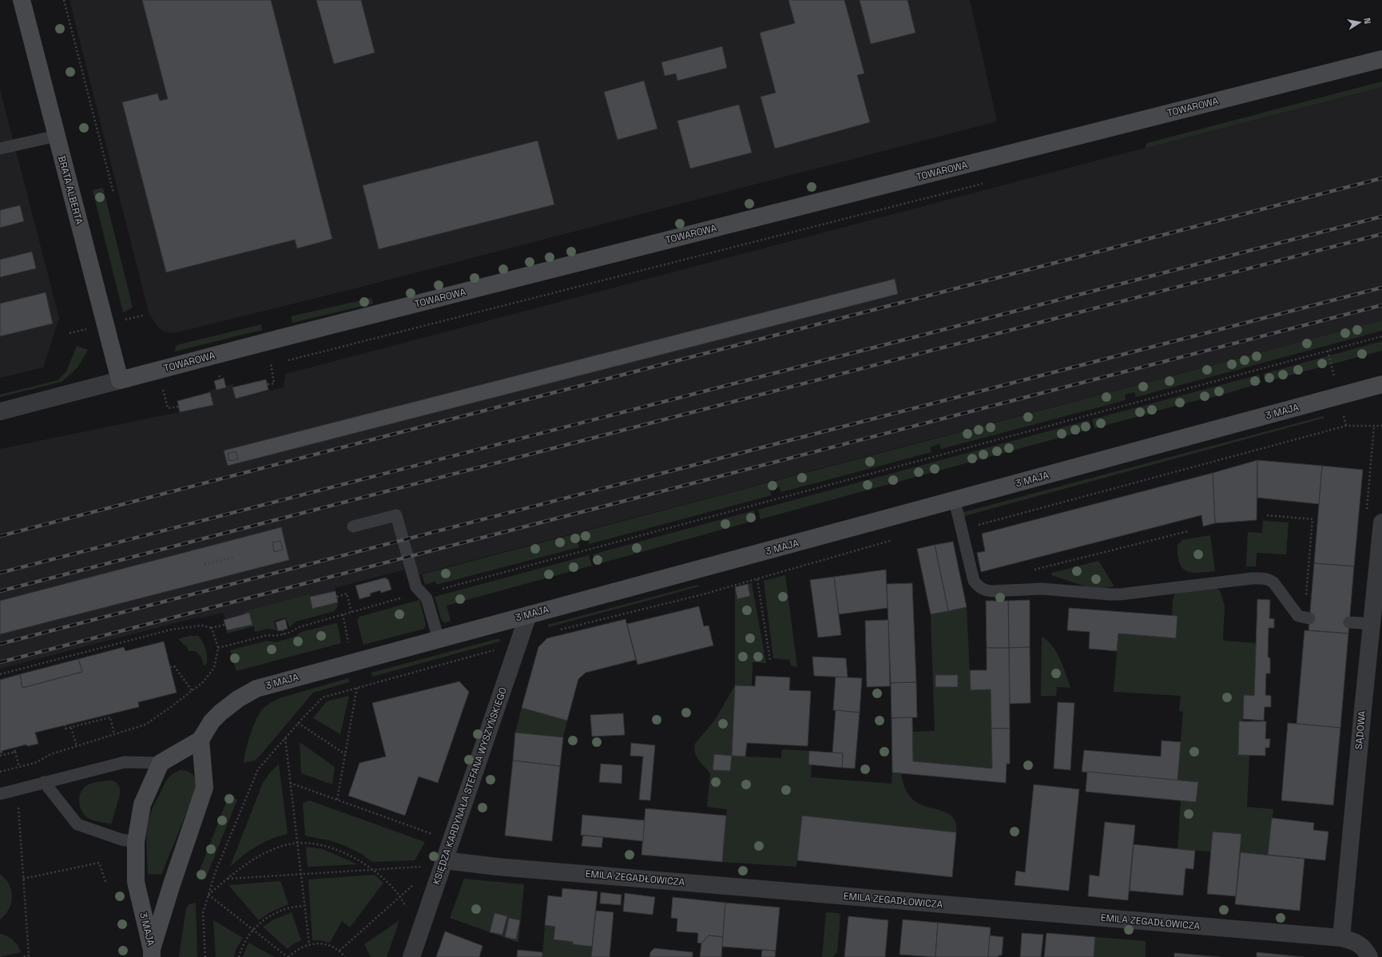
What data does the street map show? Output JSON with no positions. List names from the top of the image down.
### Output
{
  "streets": {
    "street": [
      "TOWAROWA",
      "BRATA ALBERTA",
      "3 MAJA",
      "SĄDOWA",
      "KSIĘDZA KARDYNAŁA STEFANA WYSZYŃSKIEGO",
      "EMILA ZEGADŁOWICZA"
    ]
  },
  "crossings": [
    ["TOWAROWA", "BRATA ALBERTA"],
    ["3 MAJA", "KSIĘDZA KARDYNAŁA STEFANA WYSZYŃSKIEGO"],
    ["SĄDOWA", "EMILA ZEGADŁOWICZA"],
    ["KSIĘDZA KARDYNAŁA STEFANA WYSZYŃSKIEGO", "EMILA ZEGADŁOWICZA"]
  ],
  "north": "right"
}
